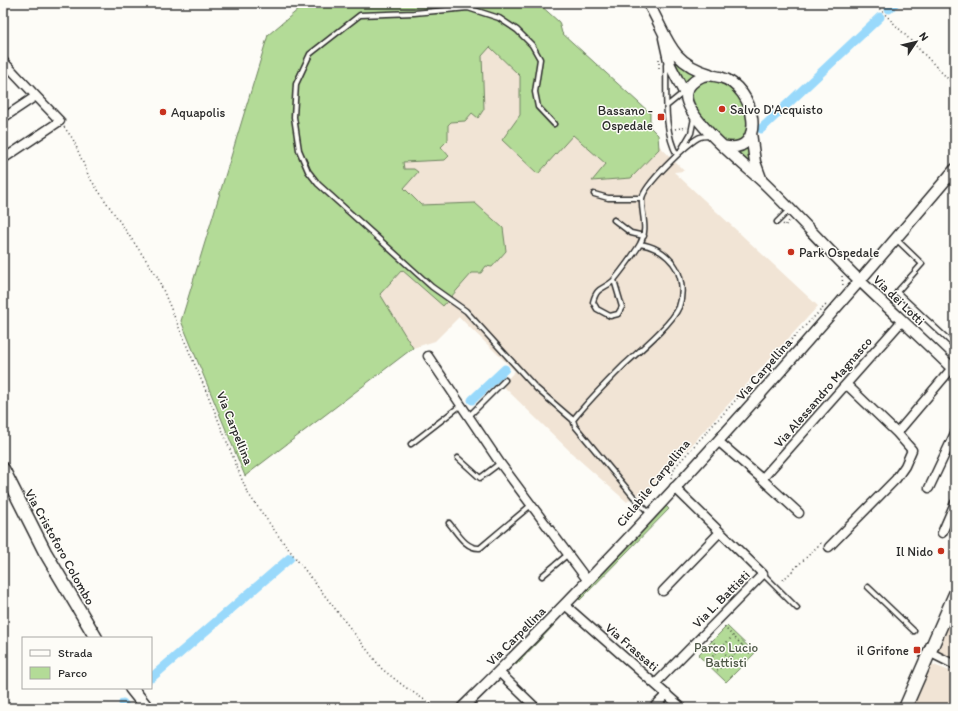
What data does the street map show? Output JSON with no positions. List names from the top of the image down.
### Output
{
  "streets": {
    "main road": ["Via Cristoforo Colombo"],
    "street": [
      "Via dei Lotti",
      "Via Carpellina",
      "Via Alessandro Magnasco",
      "Via L. Battisti",
      "Via Frassati"
    ],
    "path": ["Ciclabile Carpellina"]
  },
  "crossings": [
    ["Via dei Lotti", "Via Carpellina"],
    ["Via dei Lotti", "Via Alessandro Magnasco"],
    ["Via Carpellina", "Ciclabile Carpellina"],
    ["Via Carpellina", "Via L. Battisti"],
    ["Via Carpellina", "Via Frassati"],
    ["Ciclabile Carpellina", "Via L. Battisti"],
    ["Via L. Battisti", "Via Frassati"]
  ],
  "parks": ["Parco Lucio Battisti"],
  "places": {
    "other": [
      "Salvo D'Acquisto",
      "Aquapolis",
      "Park Ospedale",
      "Il Nido"
    ],
    "transit": ["Bassano - Ospedale", "il Grifone"]
  },
  "legend": ["Strada", "Parco"],
  "north": "top right"
}
